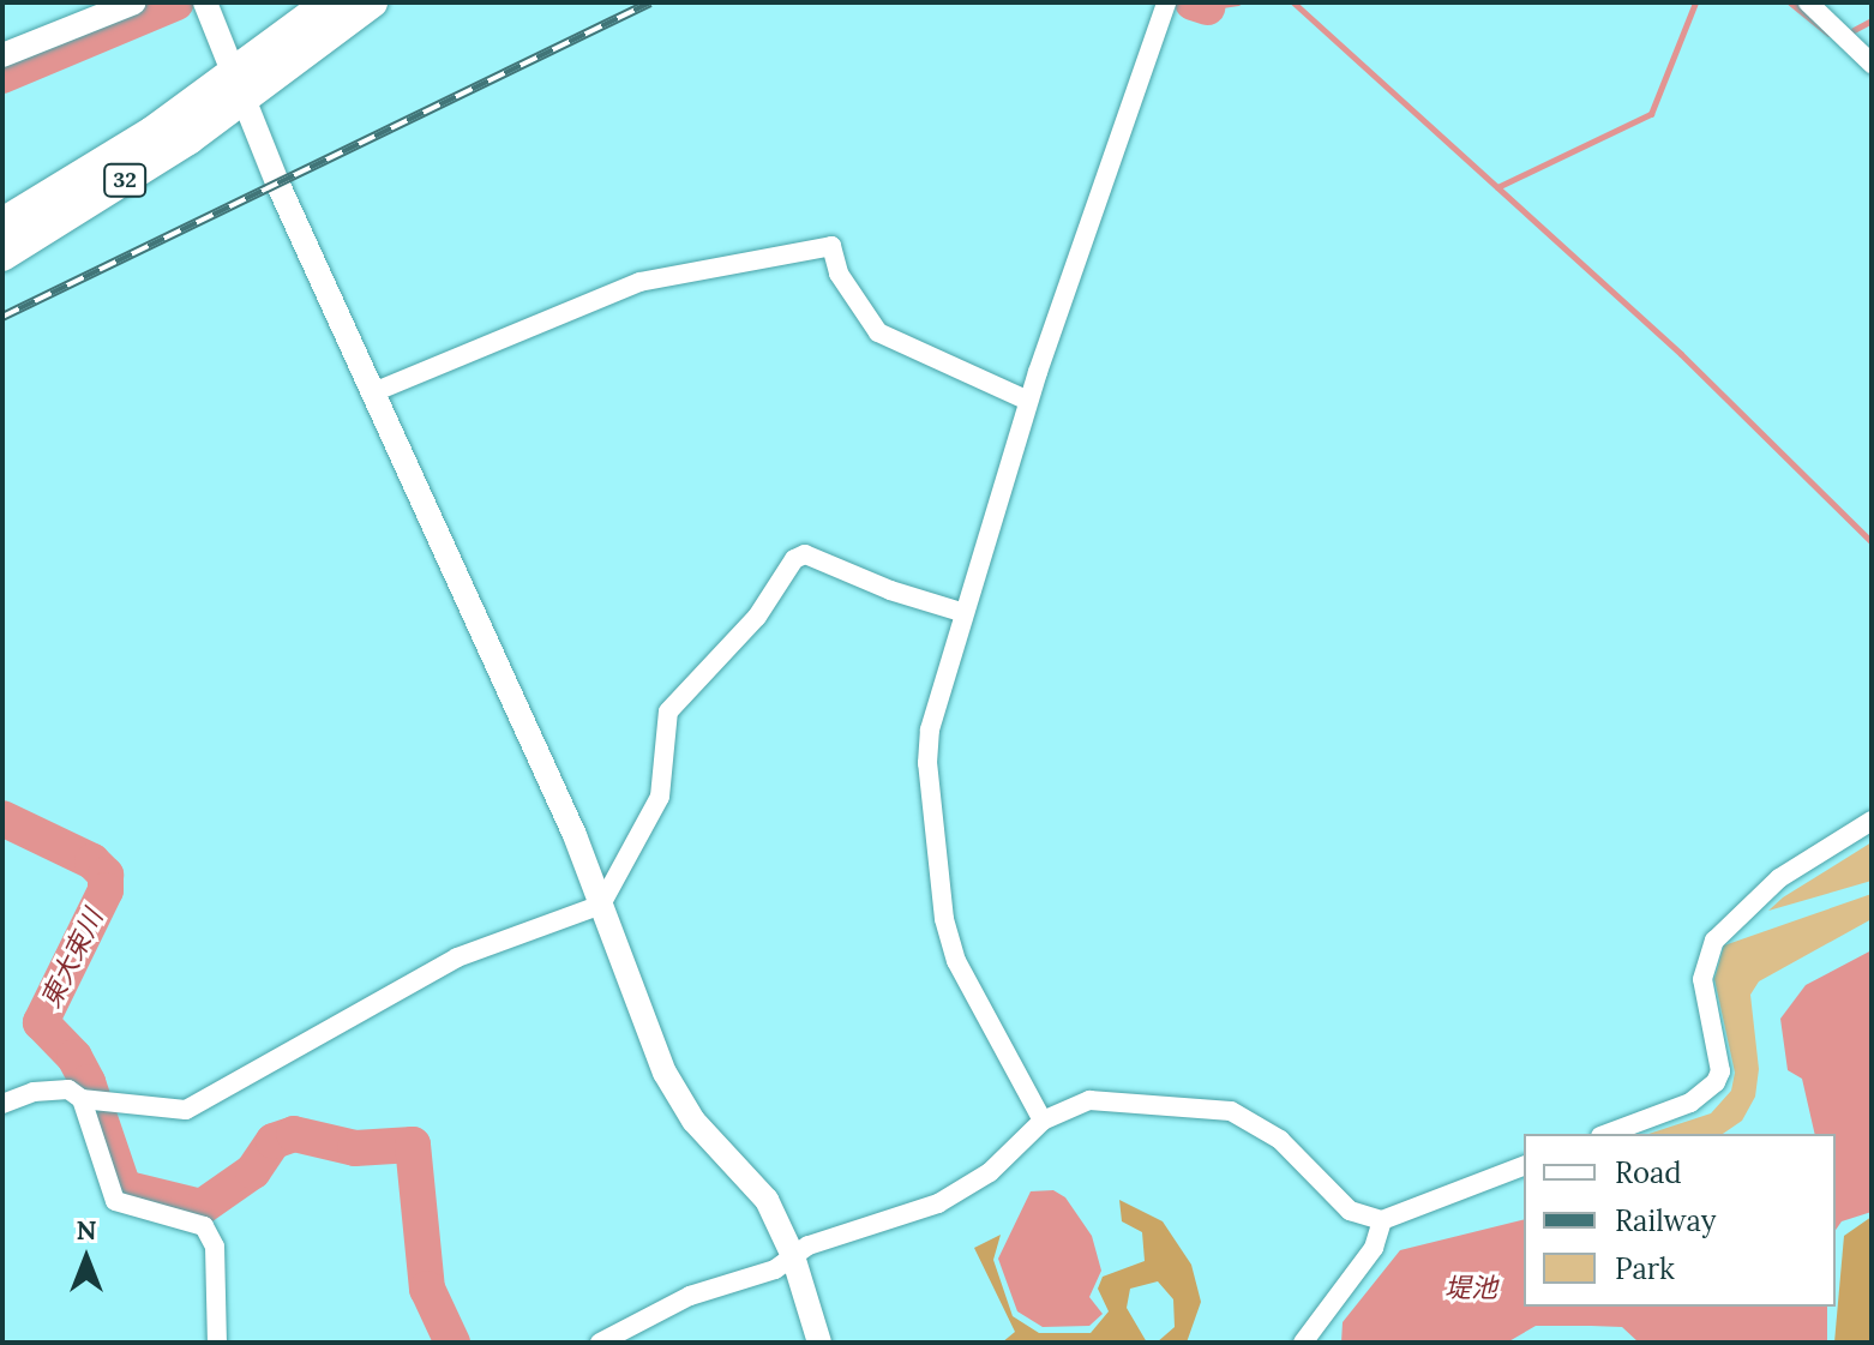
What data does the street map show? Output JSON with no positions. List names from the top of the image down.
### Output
{
  "streets": {
    "highway": ["32"]
  },
  "water": ["東大束川", "堤池"],
  "legend": ["Road", "Railway", "Park"],
  "north": "top"
}
